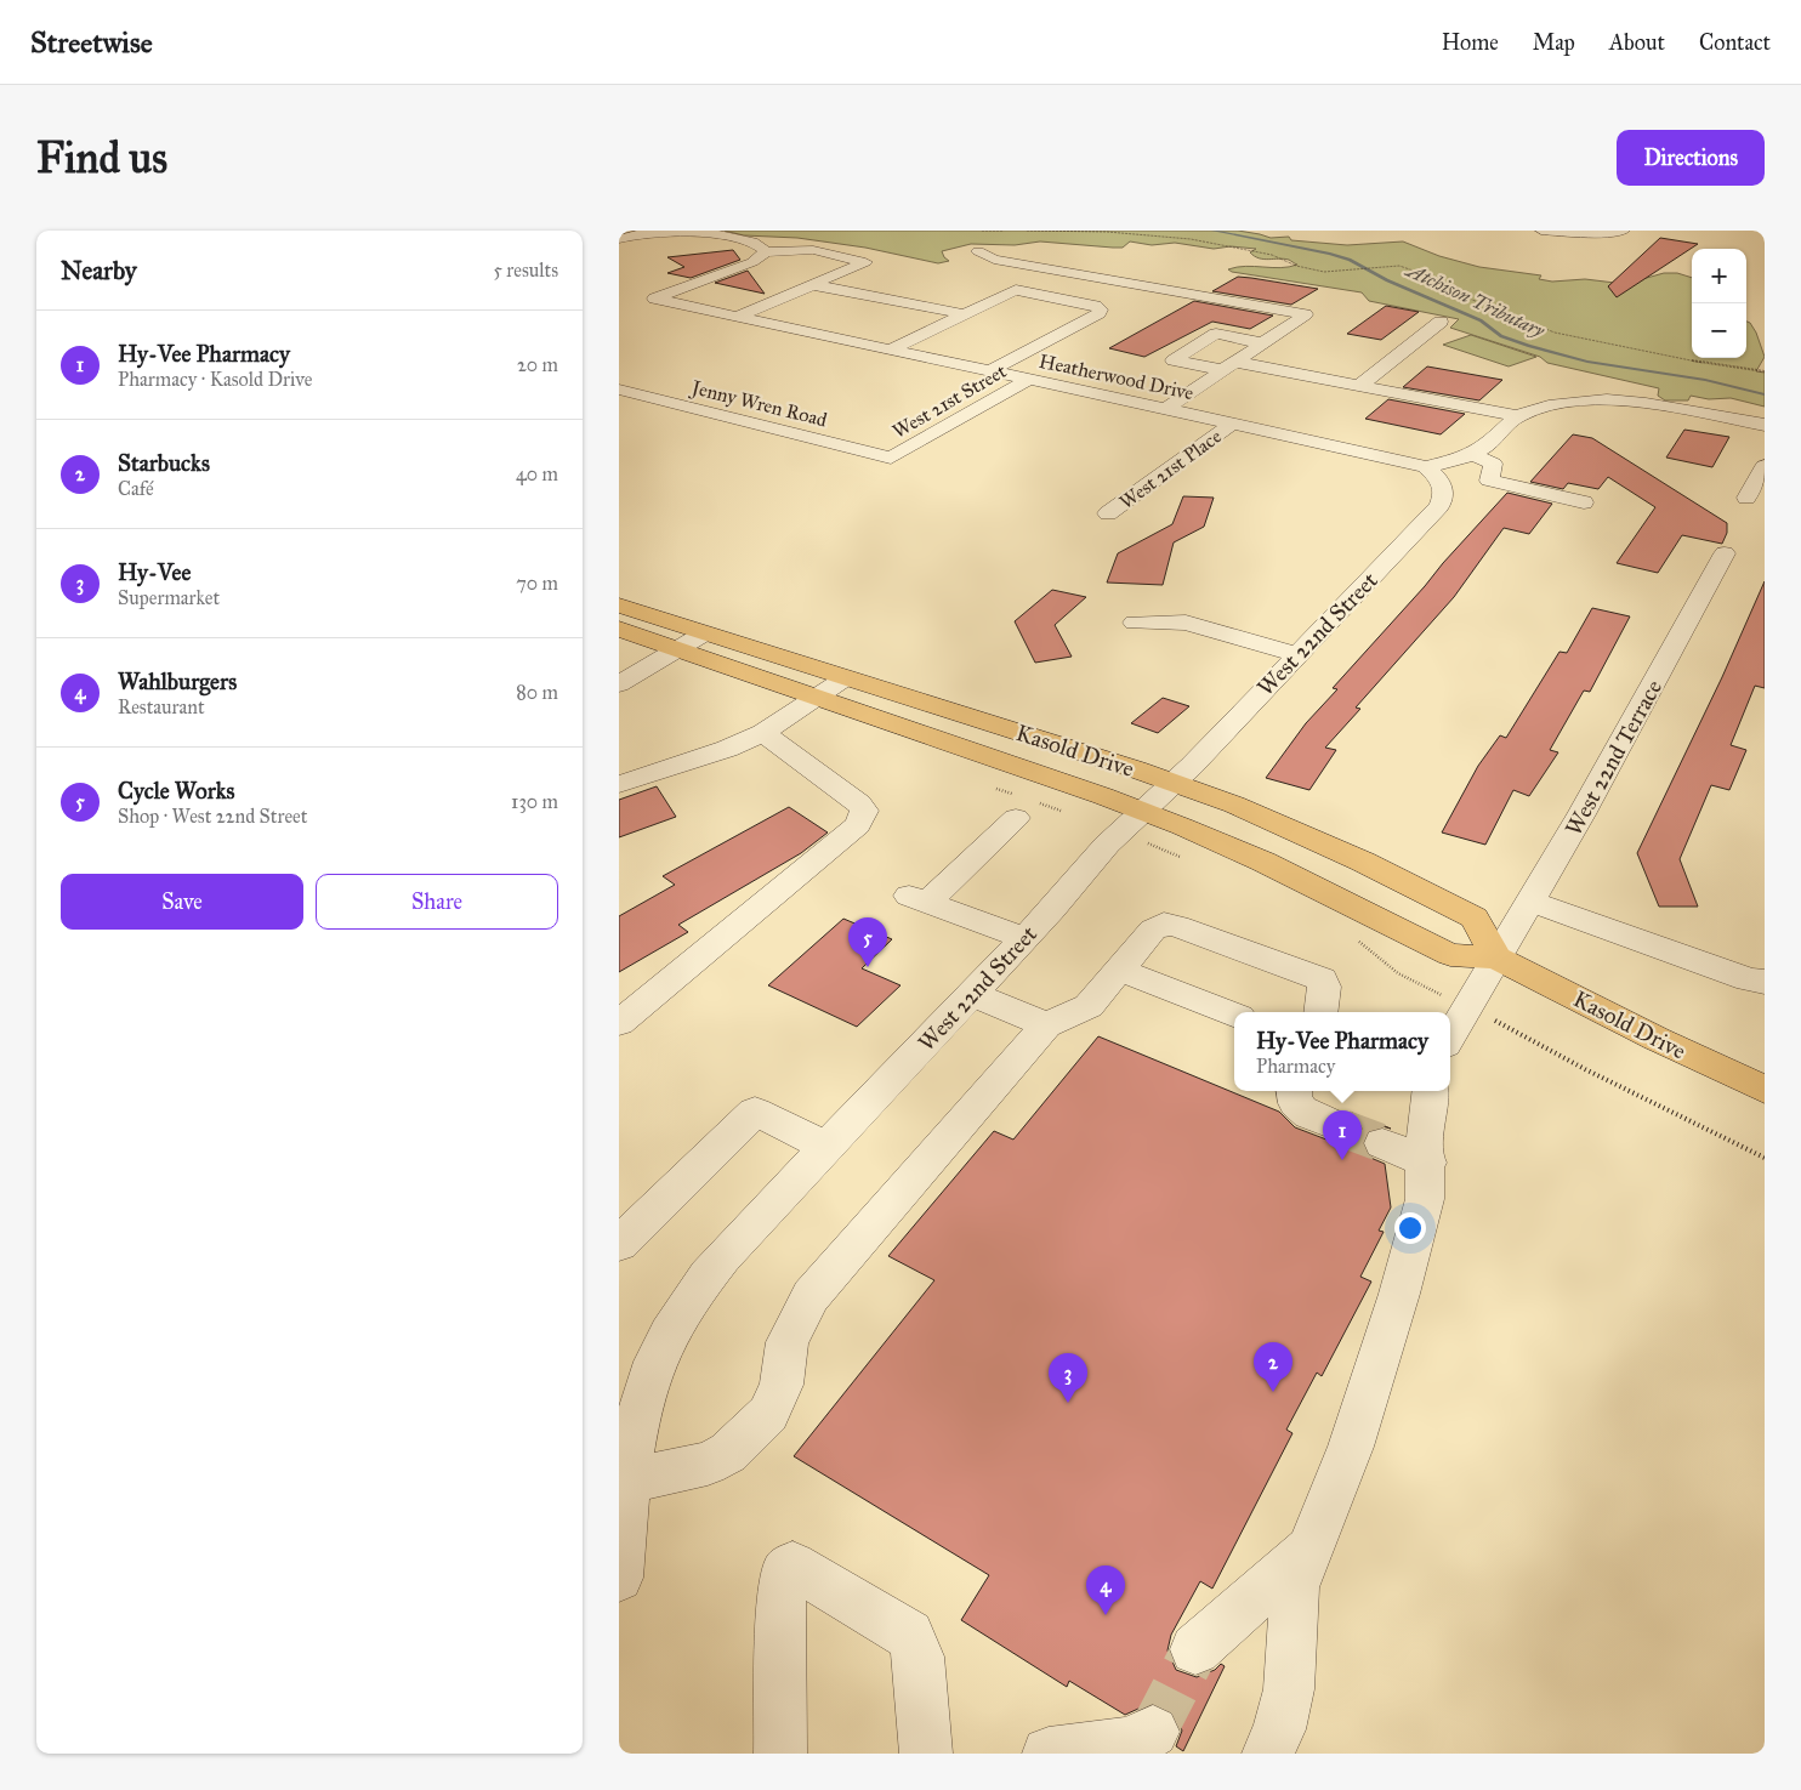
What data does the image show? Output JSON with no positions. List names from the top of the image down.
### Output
{
  "streets": {
    "main road": ["Kasold Drive"],
    "street": [
      "Heatherwood Drive",
      "West 21st Street",
      "Jenny Wren Road",
      "West 21st Place",
      "West 22nd Street",
      "West 22nd Terrace"
    ]
  },
  "crossings": [
    ["Heatherwood Drive", "West 21st Street"],
    ["Heatherwood Drive", "West 21st Place"],
    ["Heatherwood Drive", "West 22nd Street"],
    ["West 21st Street", "Jenny Wren Road"],
    ["West 22nd Street", "Kasold Drive"],
    ["Kasold Drive", "West 22nd Terrace"]
  ],
  "water": ["Atchison Tributary"],
  "page": {
    "header": "Streetwise",
    "nav": [
      "Home",
      "Map",
      "About",
      "Contact"
    ],
    "buttons": [
      "Directions",
      ["Save", "Share"]
    ],
    "title": "Find us",
    "heading": ["Nearby", "5 results"],
    "map_buttons": ["+", "−"],
    "list": [
      {
        "mark": "1",
        "name": "Hy-Vee Pharmacy",
        "note": "Pharmacy · Kasold Drive",
        "value": "20 m"
      },
      {
        "mark": "2",
        "name": "Starbucks",
        "note": "Café",
        "value": "40 m"
      },
      {
        "mark": "3",
        "name": "Hy-Vee",
        "note": "Supermarket",
        "value": "70 m"
      },
      {
        "mark": "4",
        "name": "Wahlburgers",
        "note": "Restaurant",
        "value": "80 m"
      },
      {
        "mark": "5",
        "name": "Cycle Works",
        "note": "Shop · West 22nd Street",
        "value": "130 m"
      }
    ],
    "pins": [
      "5",
      "1",
      "2",
      "3",
      "4"
    ],
    "popup": ["Hy-Vee Pharmacy", "Pharmacy"]
  }
}
